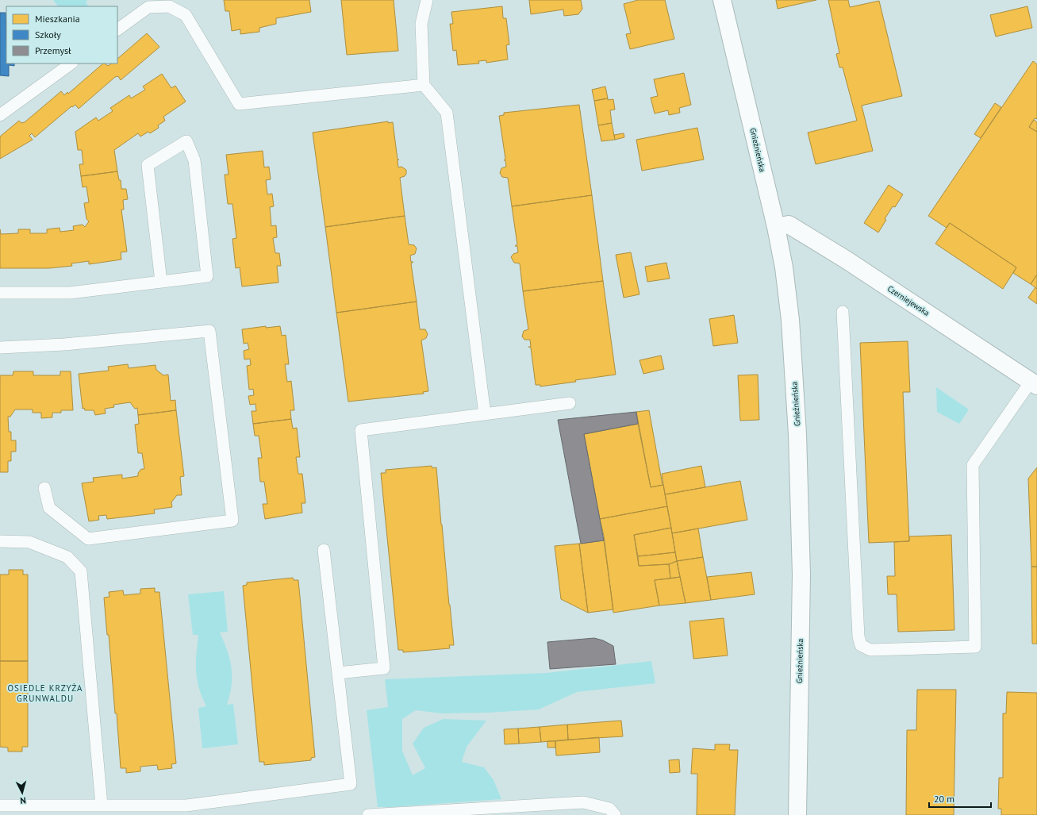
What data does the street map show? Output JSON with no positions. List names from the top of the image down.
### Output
{
  "streets": {
    "street": ["Gnieźnieńska", "Czerniejewska"]
  },
  "crossings": [
    ["Gnieźnieńska", "Czerniejewska"]
  ],
  "districts": ["OSIEDLE KRZYŻA GRUNWALDU"],
  "legend": ["Mieszkania", "Szkoły", "Przemysł"],
  "scale_bar": "20 m",
  "north": "bottom"
}
